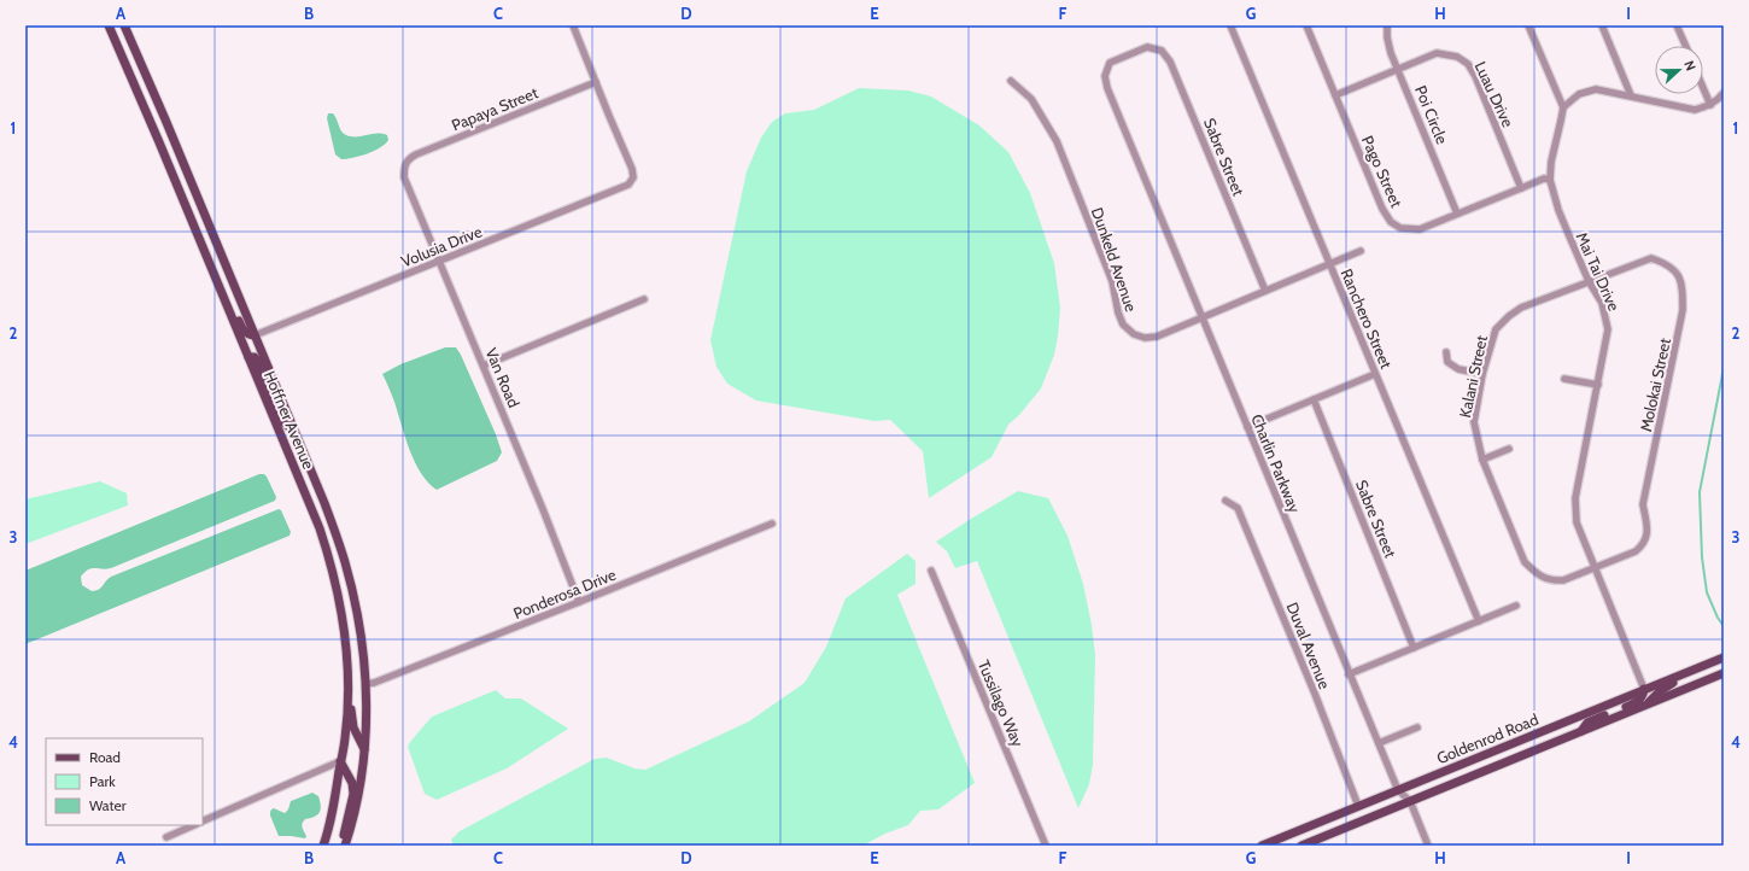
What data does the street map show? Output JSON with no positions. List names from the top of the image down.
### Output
{
  "streets": {
    "main road": ["Hoffner Avenue", "Goldenrod Road"],
    "street": [
      "Luau Drive",
      "Papaya Street",
      "Poi Circle",
      "Sabre Street",
      "Pago Street",
      "Volusia Drive",
      "Dunkeld Avenue",
      "Mai Tai Drive",
      "Ranchero Street",
      "Kalani Street",
      "Van Road",
      "Molokai Street",
      "Charlin Parkway",
      "Ponderosa Drive",
      "Duval Avenue",
      "Tussilago Way"
    ]
  },
  "crossings": [
    ["Luau Drive", "Poi Circle"],
    ["Luau Drive", "Pago Street"],
    ["Papaya Street", "Volusia Drive"],
    ["Papaya Street", "Van Road"],
    ["Poi Circle", "Pago Street"],
    ["Sabre Street", "Dunkeld Avenue"],
    ["Sabre Street", "Charlin Parkway"],
    ["Pago Street", "Mai Tai Drive"],
    ["Volusia Drive", "Van Road"],
    ["Volusia Drive", "Hoffner Avenue"],
    ["Dunkeld Avenue", "Ranchero Street"],
    ["Dunkeld Avenue", "Charlin Parkway"],
    ["Mai Tai Drive", "Kalani Street"],
    ["Mai Tai Drive", "Molokai Street"],
    ["Mai Tai Drive", "Goldenrod Road"],
    ["Kalani Street", "Molokai Street"],
    ["Van Road", "Ponderosa Drive"],
    ["Hoffner Avenue", "Ponderosa Drive"],
    ["Charlin Parkway", "Goldenrod Road"],
    ["Duval Avenue", "Goldenrod Road"]
  ],
  "legend": ["Road", "Park", "Water"],
  "north": "right",
  "grid": {
    "columns": [
      "A",
      "B",
      "C",
      "D",
      "E",
      "F",
      "G",
      "H",
      "I"
    ],
    "rows": [
      "1",
      "2",
      "3",
      "4"
    ]
  }
}
